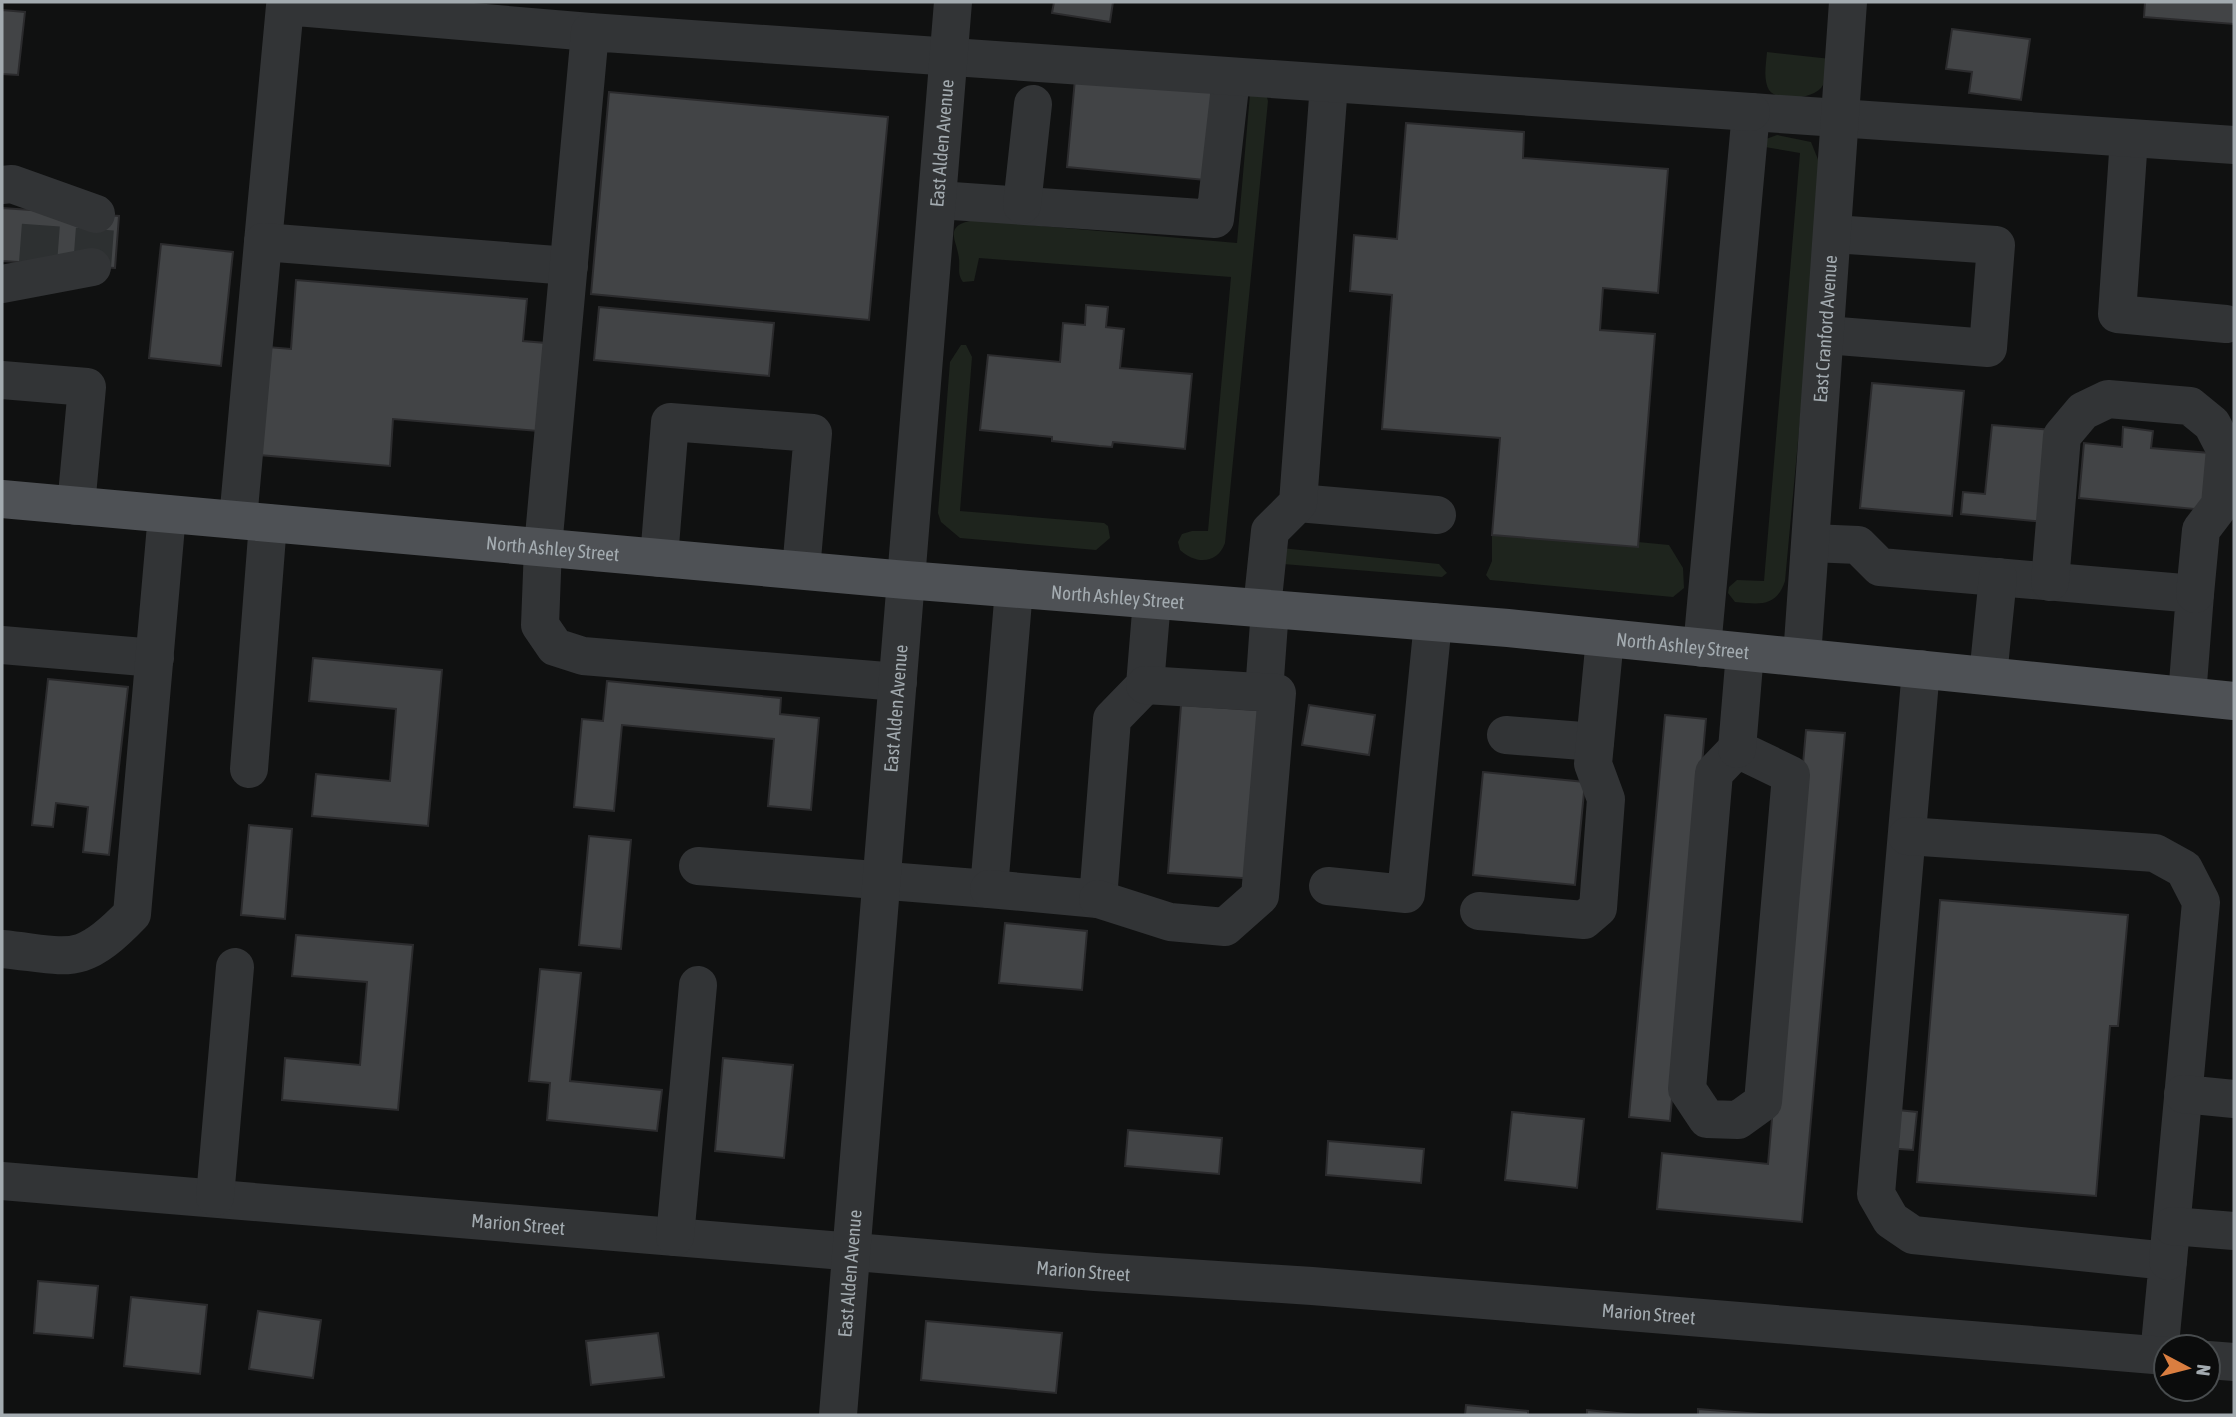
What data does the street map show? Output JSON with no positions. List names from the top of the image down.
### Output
{
  "streets": {
    "main road": ["North Ashley Street"],
    "street": ["East Alden Avenue", "East Cranford Avenue", "Marion Street"]
  },
  "crossings": [
    ["East Alden Avenue", "North Ashley Street"],
    ["East Alden Avenue", "Marion Street"],
    ["East Cranford Avenue", "North Ashley Street"]
  ],
  "north": "right"
}
